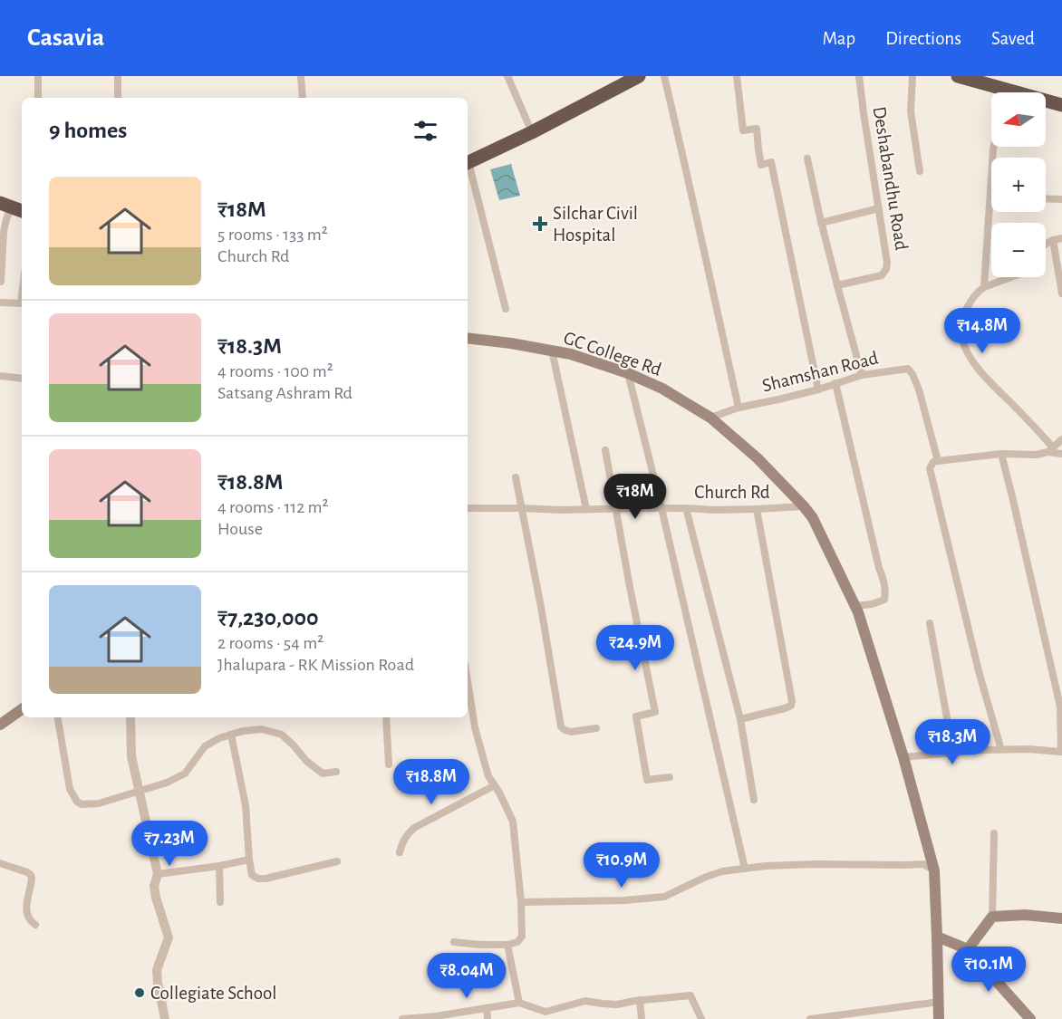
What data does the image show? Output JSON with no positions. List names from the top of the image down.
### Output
{
  "streets": {
    "main road": ["GC College Rd"],
    "street": ["Deshabandhu Road", "Shamshan Road", "Church Rd"]
  },
  "crossings": [
    ["GC College Rd", "Shamshan Road"],
    ["GC College Rd", "Church Rd"]
  ],
  "places": {
    "health": ["Silchar Civil Hospital"],
    "other": ["Collegiate School"]
  },
  "north": "left",
  "page": {
    "header": "Casavia",
    "nav": ["Map", "Directions", "Saved"],
    "map_buttons": ["+", "−"],
    "heading": "9 homes",
    "list": [
      {
        "name": "₹18M",
        "note": "5 rooms · 133 m² · Church Rd"
      },
      {
        "name": "₹18.3M",
        "note": "4 rooms · 100 m² · Satsang Ashram Rd"
      },
      {
        "name": "₹18.8M",
        "note": "4 rooms · 112 m² · House"
      },
      {
        "name": "₹7,230,000",
        "note": "2 rooms · 54 m² · Jhalupara - RK Mission Road"
      }
    ],
    "price": [
      "₹14.8M",
      "₹18M",
      "₹24.9M",
      "₹18.3M",
      "₹18.8M",
      "₹7.23M",
      "₹10.9M",
      "₹10.1M",
      "₹8.04M"
    ]
  }
}
